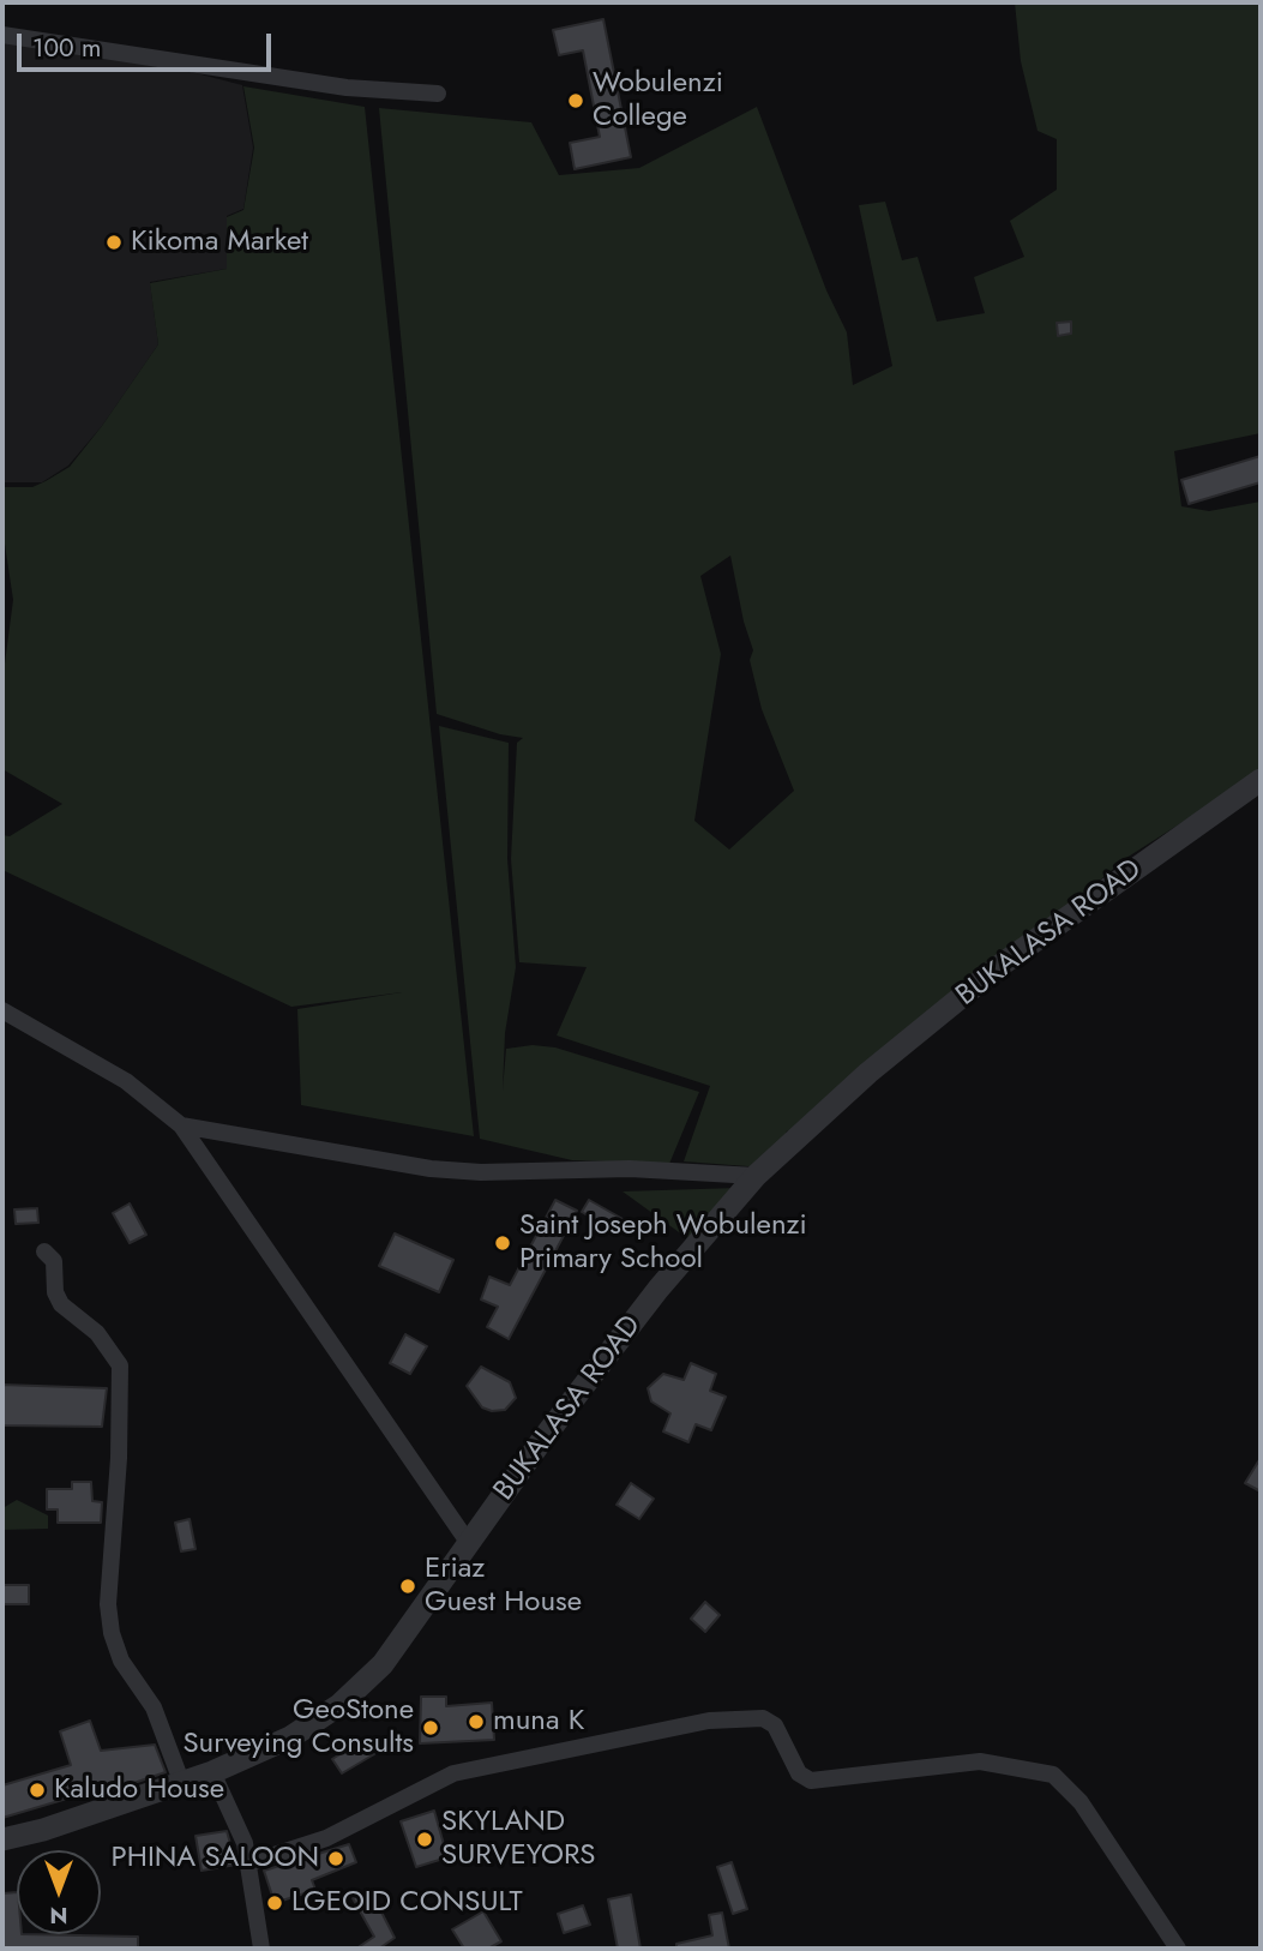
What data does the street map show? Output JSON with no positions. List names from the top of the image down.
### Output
{
  "streets": {
    "street": ["BUKALASA ROAD"]
  },
  "places": [
    "Wobulenzi College",
    "Kikoma Market",
    "Saint Joseph Wobulenzi Primary School",
    "Eriaz Guest House",
    "muna K",
    "GeoStone Surveying Consults",
    "Kaludo House",
    "SKYLAND SURVEYORS",
    "PHINA SALOON",
    "LGEOID CONSULT"
  ],
  "scale_bar": "100 m",
  "north": "bottom"
}
